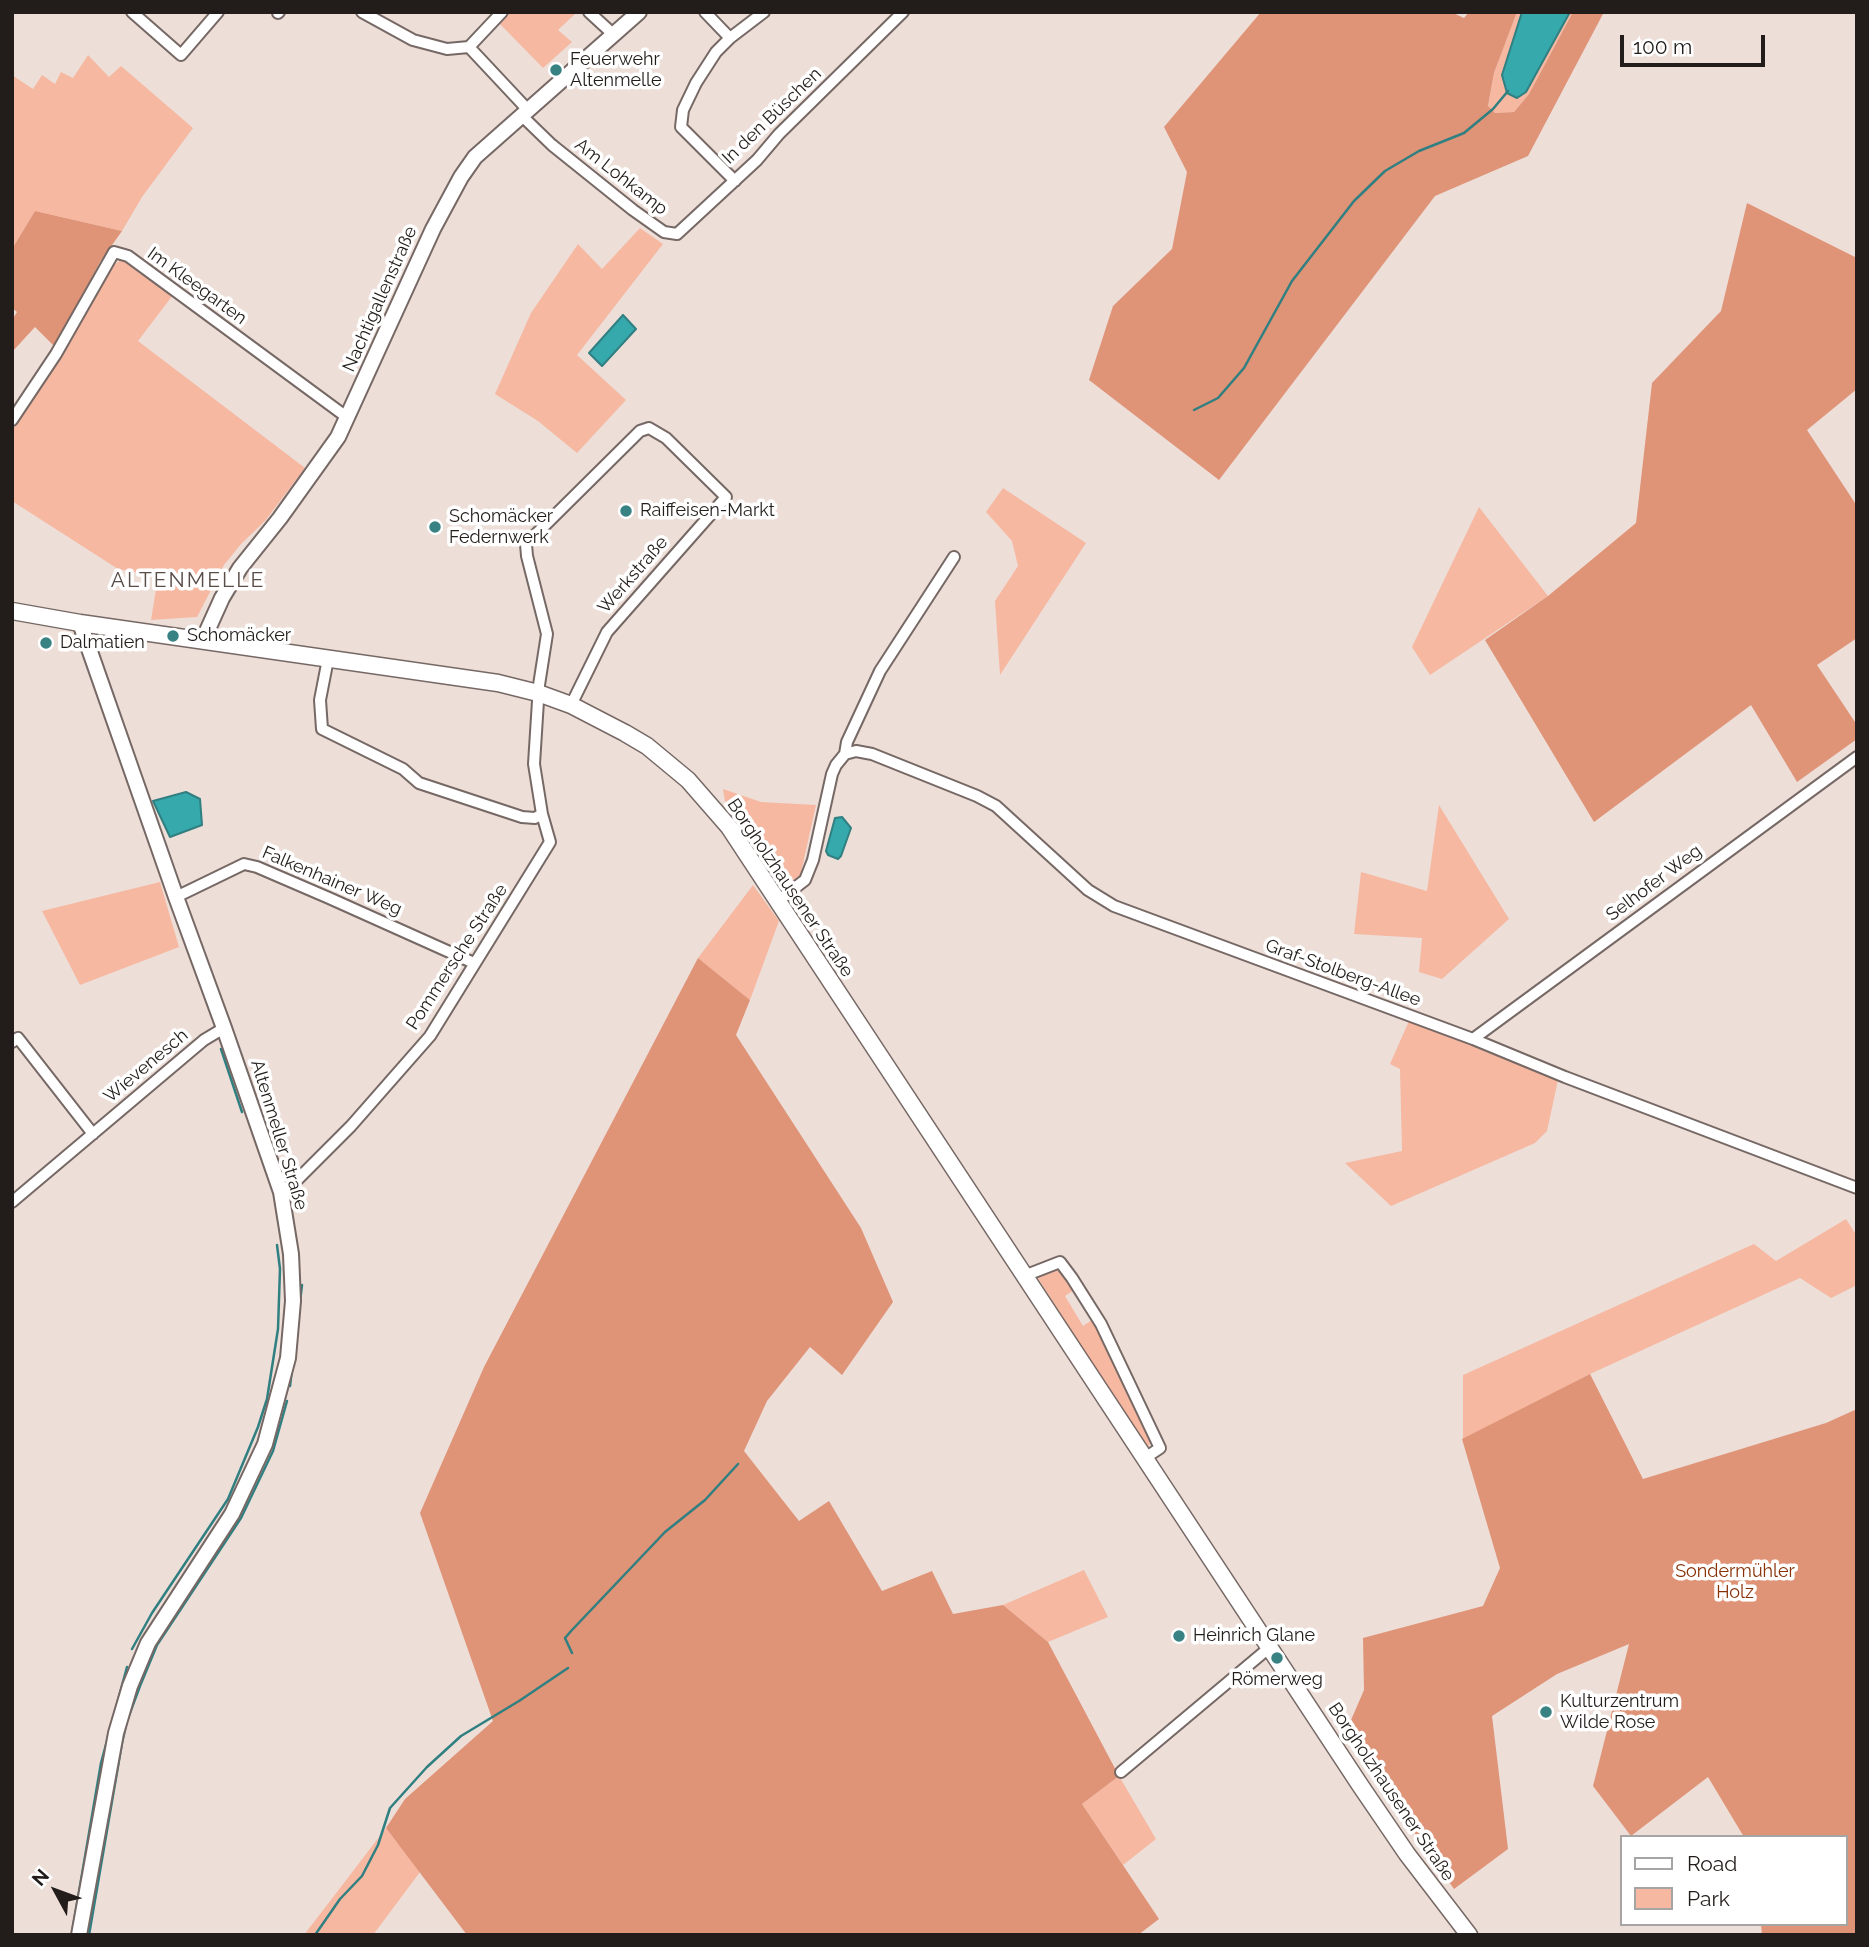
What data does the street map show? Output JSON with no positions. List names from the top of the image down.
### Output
{
  "streets": {
    "main road": ["Borgholzhausener Straße"],
    "street": [
      "In den Büschen",
      "Am Lohkamp",
      "Im Kleegarten",
      "Nachtigallenstraße",
      "Werkstraße",
      "Falkenhainer Weg",
      "Selhofer Weg",
      "Pommersche Straße",
      "Graf-Stolberg-Allee",
      "Wievenesch",
      "Altenmeller Straße"
    ]
  },
  "crossings": [
    ["In den Büschen", "Am Lohkamp"],
    ["Am Lohkamp", "Nachtigallenstraße"],
    ["Im Kleegarten", "Nachtigallenstraße"],
    ["Nachtigallenstraße", "Borgholzhausener Straße"],
    ["Werkstraße", "Borgholzhausener Straße"],
    ["Werkstraße", "Pommersche Straße"],
    ["Falkenhainer Weg", "Pommersche Straße"],
    ["Falkenhainer Weg", "Altenmeller Straße"],
    ["Selhofer Weg", "Graf-Stolberg-Allee"],
    ["Borgholzhausener Straße", "Pommersche Straße"],
    ["Borgholzhausener Straße", "Altenmeller Straße"],
    ["Pommersche Straße", "Altenmeller Straße"],
    ["Wievenesch", "Altenmeller Straße"]
  ],
  "districts": ["ALTENMELLE"],
  "parks": ["Sondermühler Holz"],
  "places": [
    "Feuerwehr Altenmelle",
    "Raiffeisen-Markt",
    "Schomäcker Federnwerk",
    "Schomäcker",
    "Dalmatien",
    "Heinrich Glane",
    "Römerweg",
    "Kulturzentrum Wilde Rose"
  ],
  "legend": ["Road", "Park"],
  "scale_bar": "100 m",
  "north": "top left"
}
